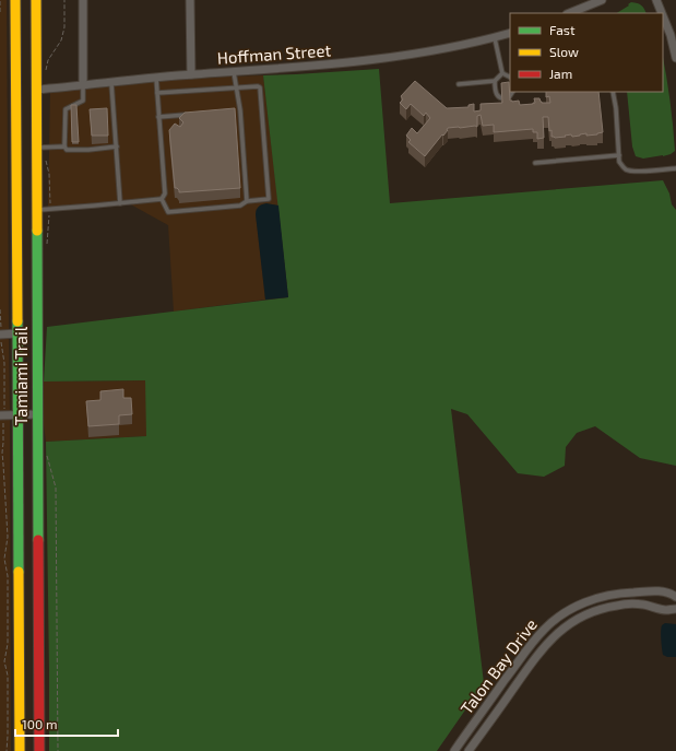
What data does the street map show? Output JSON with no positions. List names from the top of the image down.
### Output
{
  "streets": {
    "main road": ["Tamiami Trail"],
    "street": ["Hoffman Street", "Talon Bay Drive"]
  },
  "crossings": [
    ["Hoffman Street", "Tamiami Trail"]
  ],
  "legend": ["Fast", "Slow", "Jam"],
  "scale_bar": "100 m"
}
